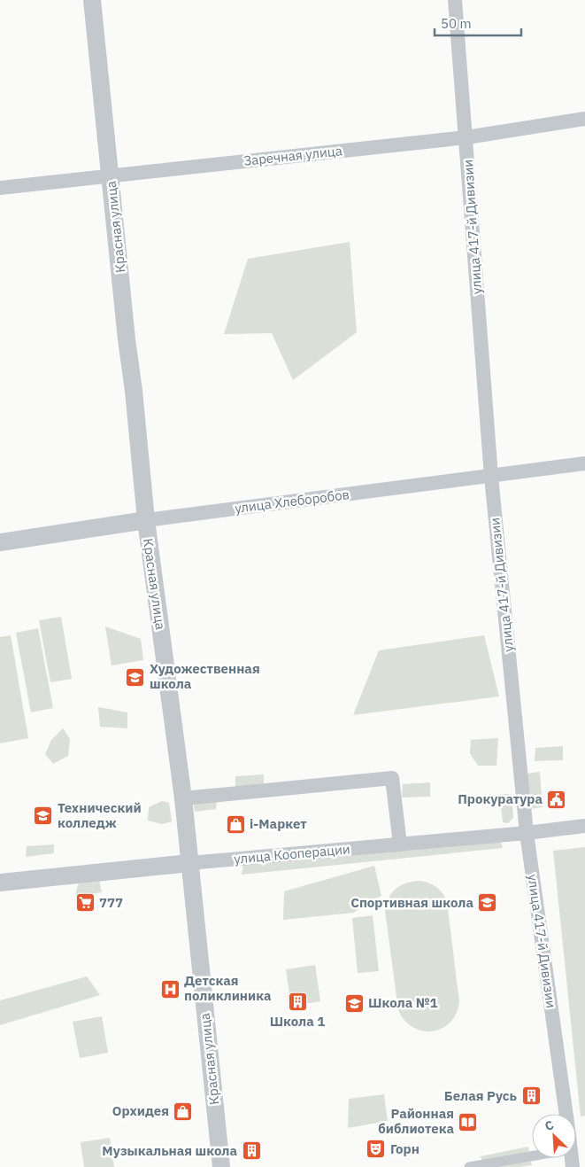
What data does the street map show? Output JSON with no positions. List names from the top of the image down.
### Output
{
  "streets": {
    "street": [
      "Заречная улица",
      "Красная улица",
      "улица 417-й Дивизии",
      "улица Хлеборобов",
      "улица Кооперации"
    ]
  },
  "crossings": [
    ["Заречная улица", "Красная улица"],
    ["Заречная улица", "улица 417-й Дивизии"],
    ["Красная улица", "улица Хлеборобов"],
    ["Красная улица", "улица Кооперации"],
    ["улица 417-й Дивизии", "улица Хлеборобов"],
    ["улица 417-й Дивизии", "улица Кооперации"]
  ],
  "places": {
    "school or university": [
      "Художественная школа",
      "Технический колледж",
      "Спортивная школа",
      "Школа №1"
    ],
    "public building": ["Прокуратура"],
    "shop": ["i-Маркет", "Орхидея"],
    "supermarket": ["777"],
    "hospital": ["Детская поликлиника"],
    "building": ["Школа 1", "Белая Русь", "Музыкальная школа"],
    "library": ["Районная библиотека"],
    "theatre": ["Горн"]
  },
  "scale_bar": "50 m",
  "north": "top left"
}
